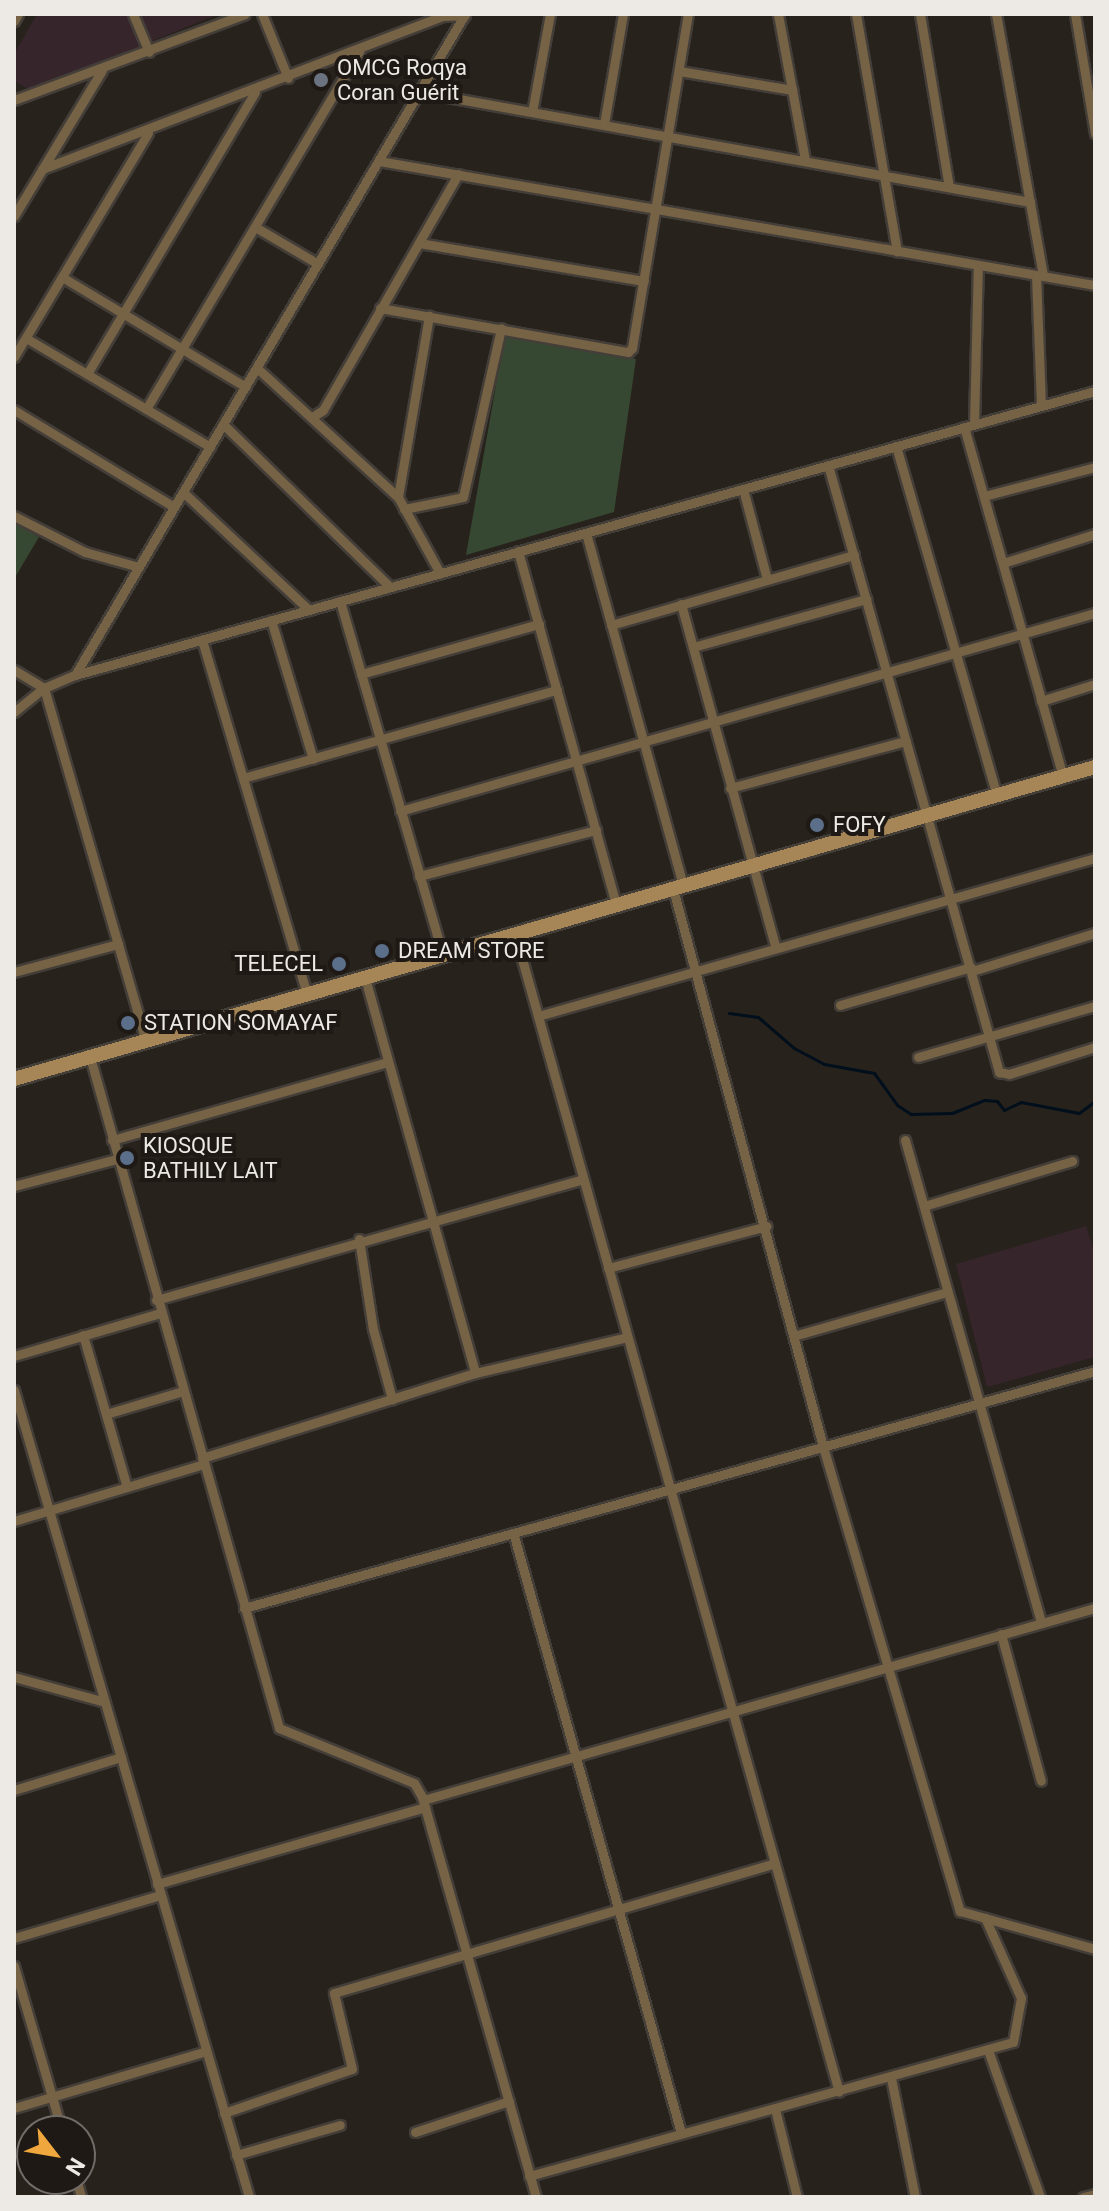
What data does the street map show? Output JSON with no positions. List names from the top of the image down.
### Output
{
  "places": [
    "OMCG Roqya Coran Guérit",
    "FOFY",
    "DREAM STORE",
    "TELECEL",
    "STATION SOMAYAF",
    "KIOSQUE BATHILY LAIT"
  ],
  "north": "bottom right"
}
